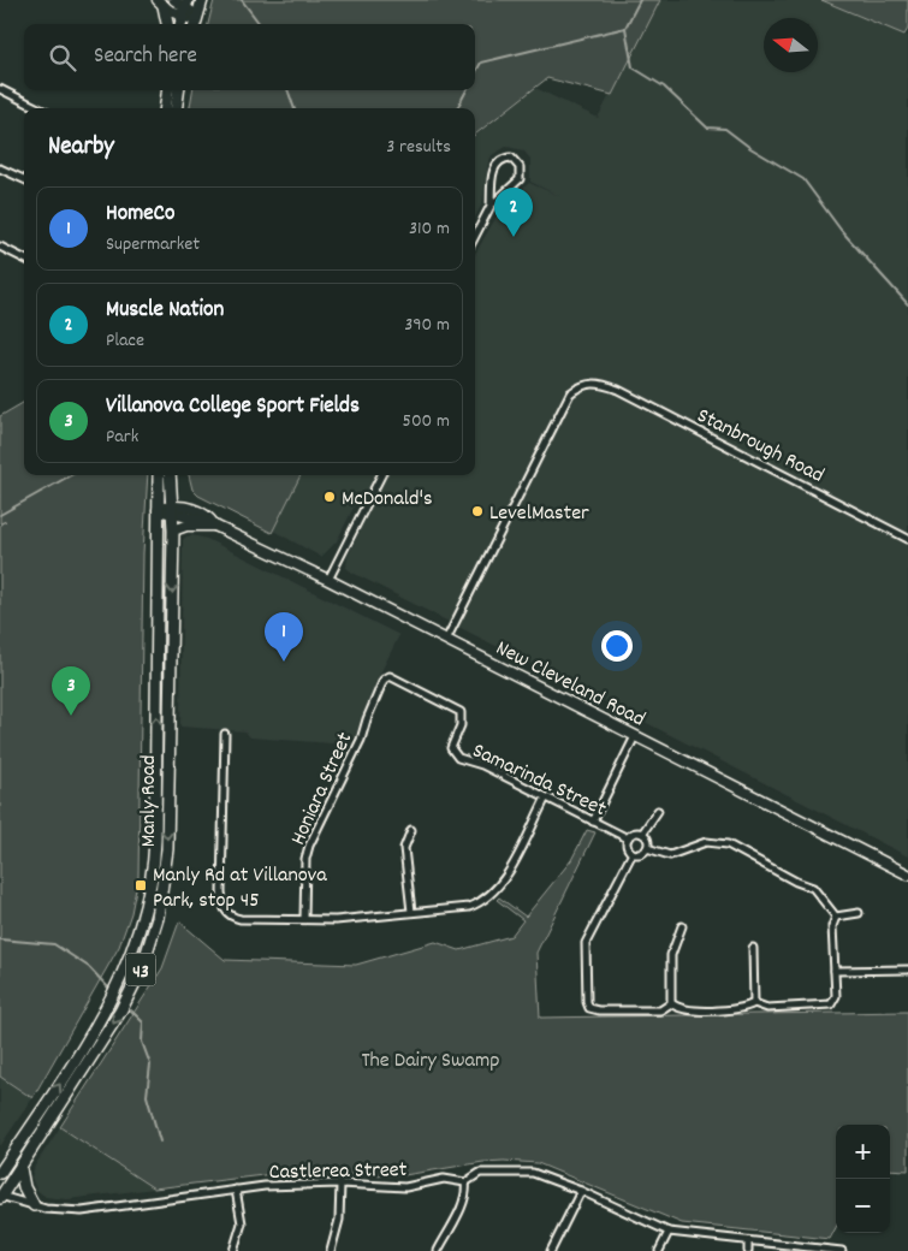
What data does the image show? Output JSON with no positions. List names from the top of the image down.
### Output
{
  "streets": {
    "main road": ["Manly Road", "43"],
    "street": [
      "Stanbrough Road",
      "New Cleveland Road",
      "Samarinda Street",
      "Honiara Street",
      "Castlerea Street"
    ]
  },
  "crossings": [
    ["Stanbrough Road", "New Cleveland Road"],
    ["New Cleveland Road", "Manly Road"],
    ["Samarinda Street", "Honiara Street"],
    ["Manly Road", "Castlerea Street"]
  ],
  "parks": ["The Dairy Swamp"],
  "places": {
    "other": ["McDonald's", "LevelMaster"],
    "transit": ["Manly Rd at Villanova Park, stop 45"]
  },
  "north": "left",
  "page": {
    "search": "Search here",
    "heading": ["Nearby", "3 results"],
    "list": [
      {
        "mark": "1",
        "name": "HomeCo",
        "note": "Supermarket",
        "value": "310 m"
      },
      {
        "mark": "2",
        "name": "Muscle Nation",
        "note": "Place",
        "value": "390 m"
      },
      {
        "mark": "3",
        "name": "Villanova College Sport Fields",
        "note": "Park",
        "value": "500 m"
      }
    ],
    "pins": ["2", "1", "3"],
    "map_buttons": ["+", "−"]
  }
}
